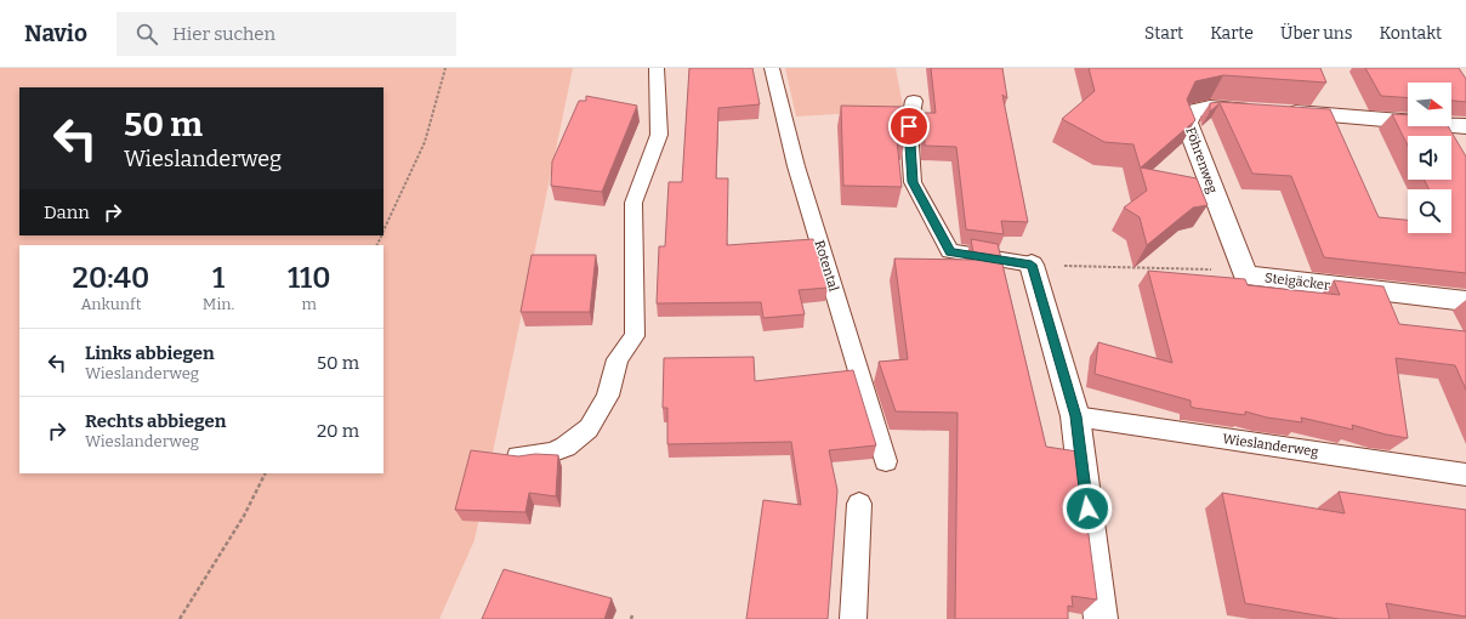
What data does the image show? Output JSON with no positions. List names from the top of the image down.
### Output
{
  "streets": {
    "street": ["Föhrenweg", "Steigäcker"],
    "lane": ["Rotental", "Wieslanderweg"]
  },
  "crossings": [
    ["Föhrenweg", "Steigäcker"]
  ],
  "north": "right",
  "page": {
    "header": "Navio",
    "search": "Hier suchen",
    "nav": [
      "Start",
      "Karte",
      "Über uns",
      "Kontakt"
    ],
    "turn": ["50 m", "Wieslanderweg"],
    "then": "Dann",
    "eta": [
      "20:40",
      "Ankunft",
      "1",
      "Min.",
      "110",
      "m"
    ],
    "list": [
      {
        "name": "Links abbiegen",
        "note": "Wieslanderweg",
        "value": "50 m"
      },
      {
        "name": "Rechts abbiegen",
        "note": "Wieslanderweg",
        "value": "20 m"
      }
    ]
  }
}
